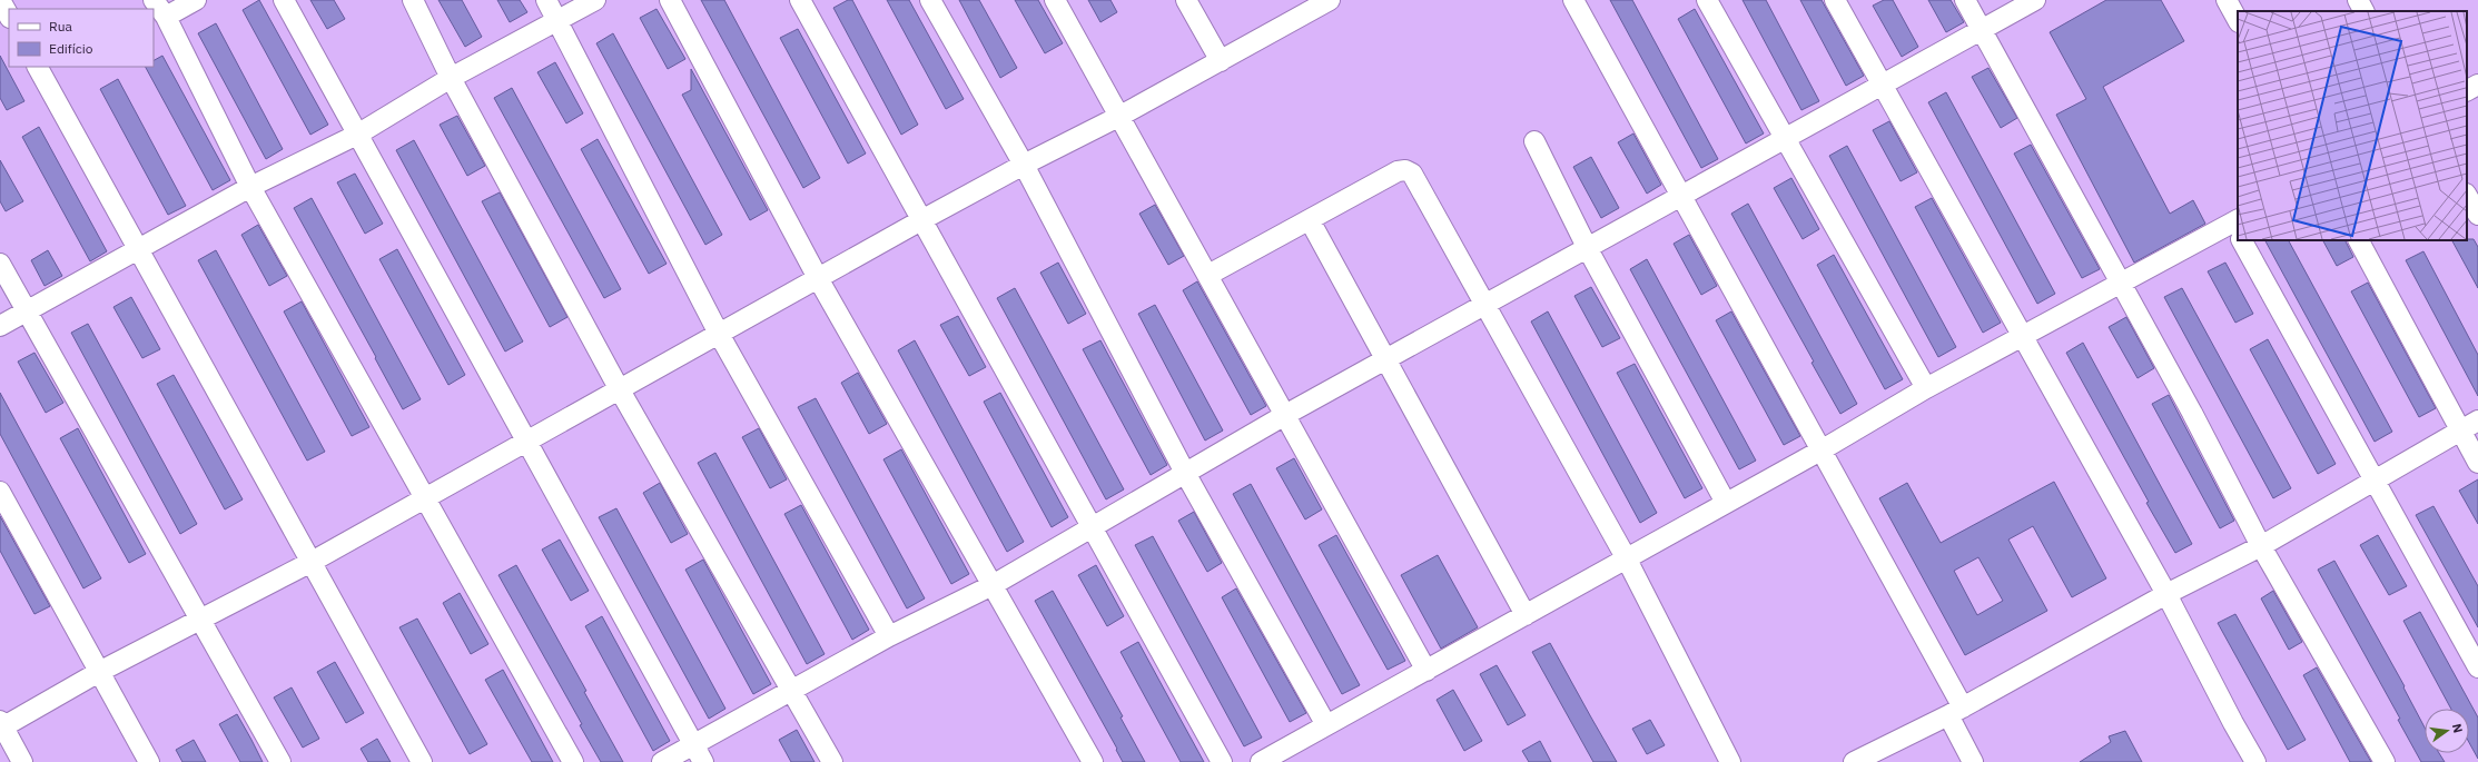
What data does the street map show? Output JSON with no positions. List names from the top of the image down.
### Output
{
  "legend": ["Rua", "Edifício"],
  "north": "right"
}
